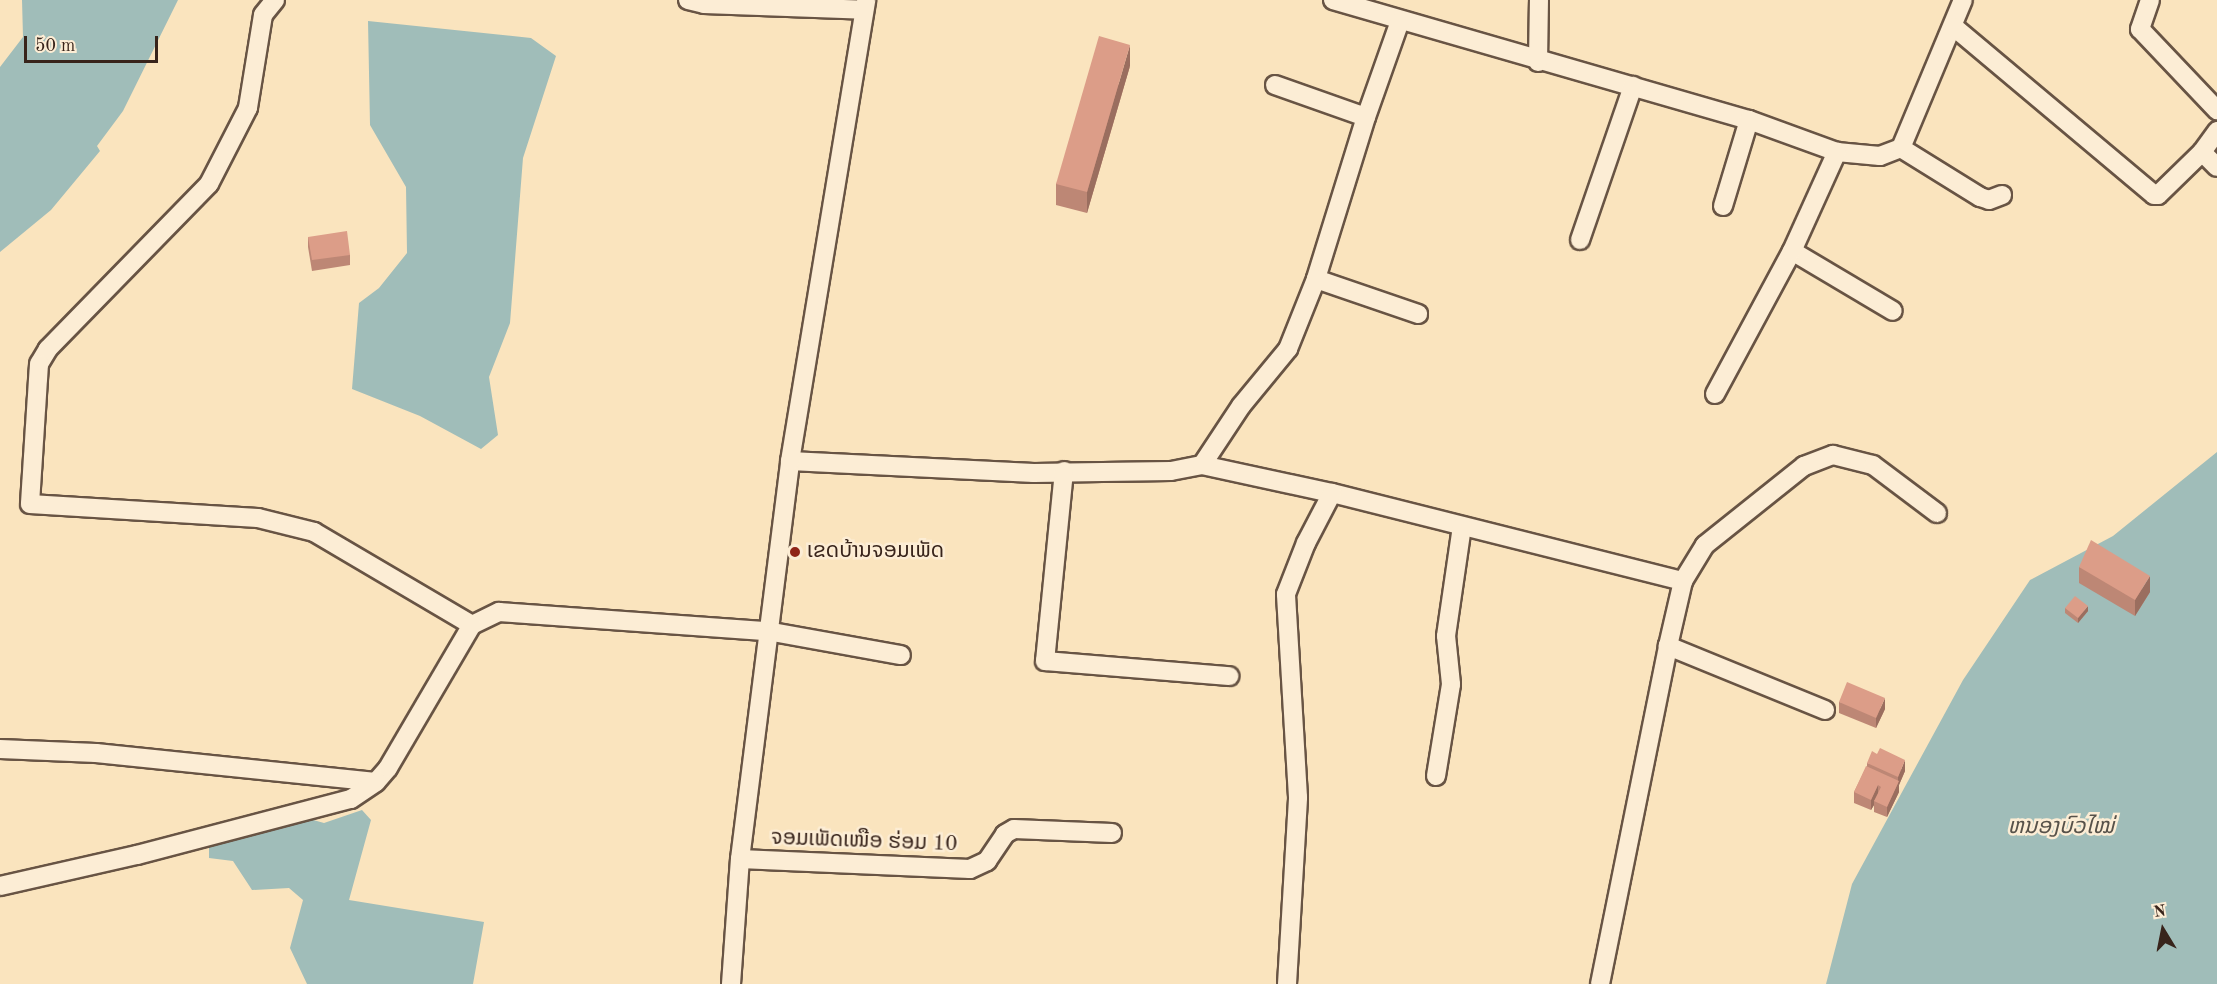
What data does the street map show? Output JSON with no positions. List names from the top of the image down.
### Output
{
  "streets": {
    "street": ["ຈອມເພັດເໜືອ ຮ່ອມ 10"]
  },
  "water": ["ຫນອງບົວໄໝ່"],
  "places": ["ເຂດບ້ານຈອມເພັດ"],
  "scale_bar": "50 m",
  "north": "top"
}
